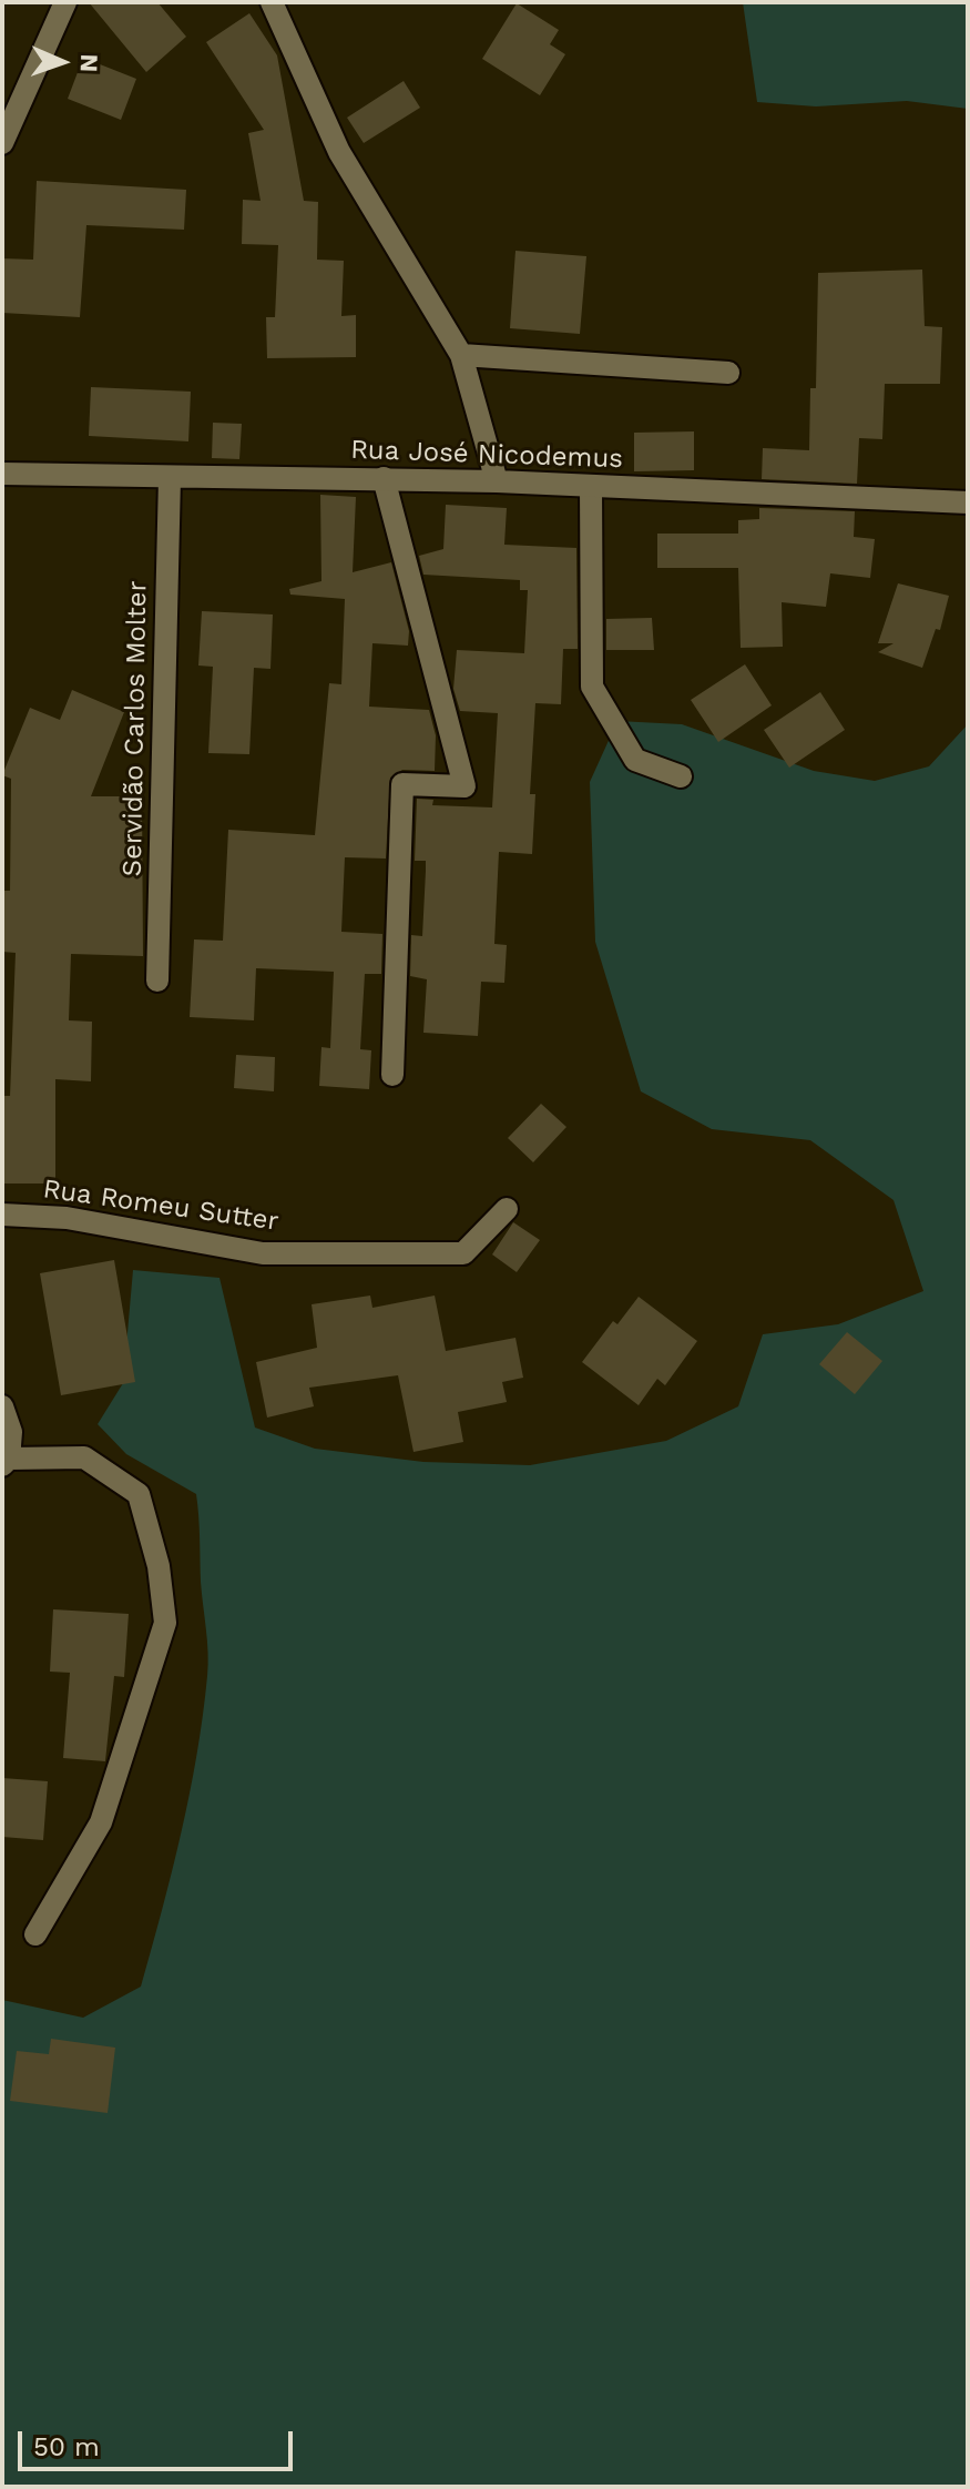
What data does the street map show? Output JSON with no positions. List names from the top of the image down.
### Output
{
  "streets": {
    "street": ["Rua José Nicodemus", "Servidão Carlos Molter", "Rua Romeu Sutter"]
  },
  "crossings": [
    ["Rua José Nicodemus", "Servidão Carlos Molter"]
  ],
  "scale_bar": "50 m",
  "north": "right"
}
